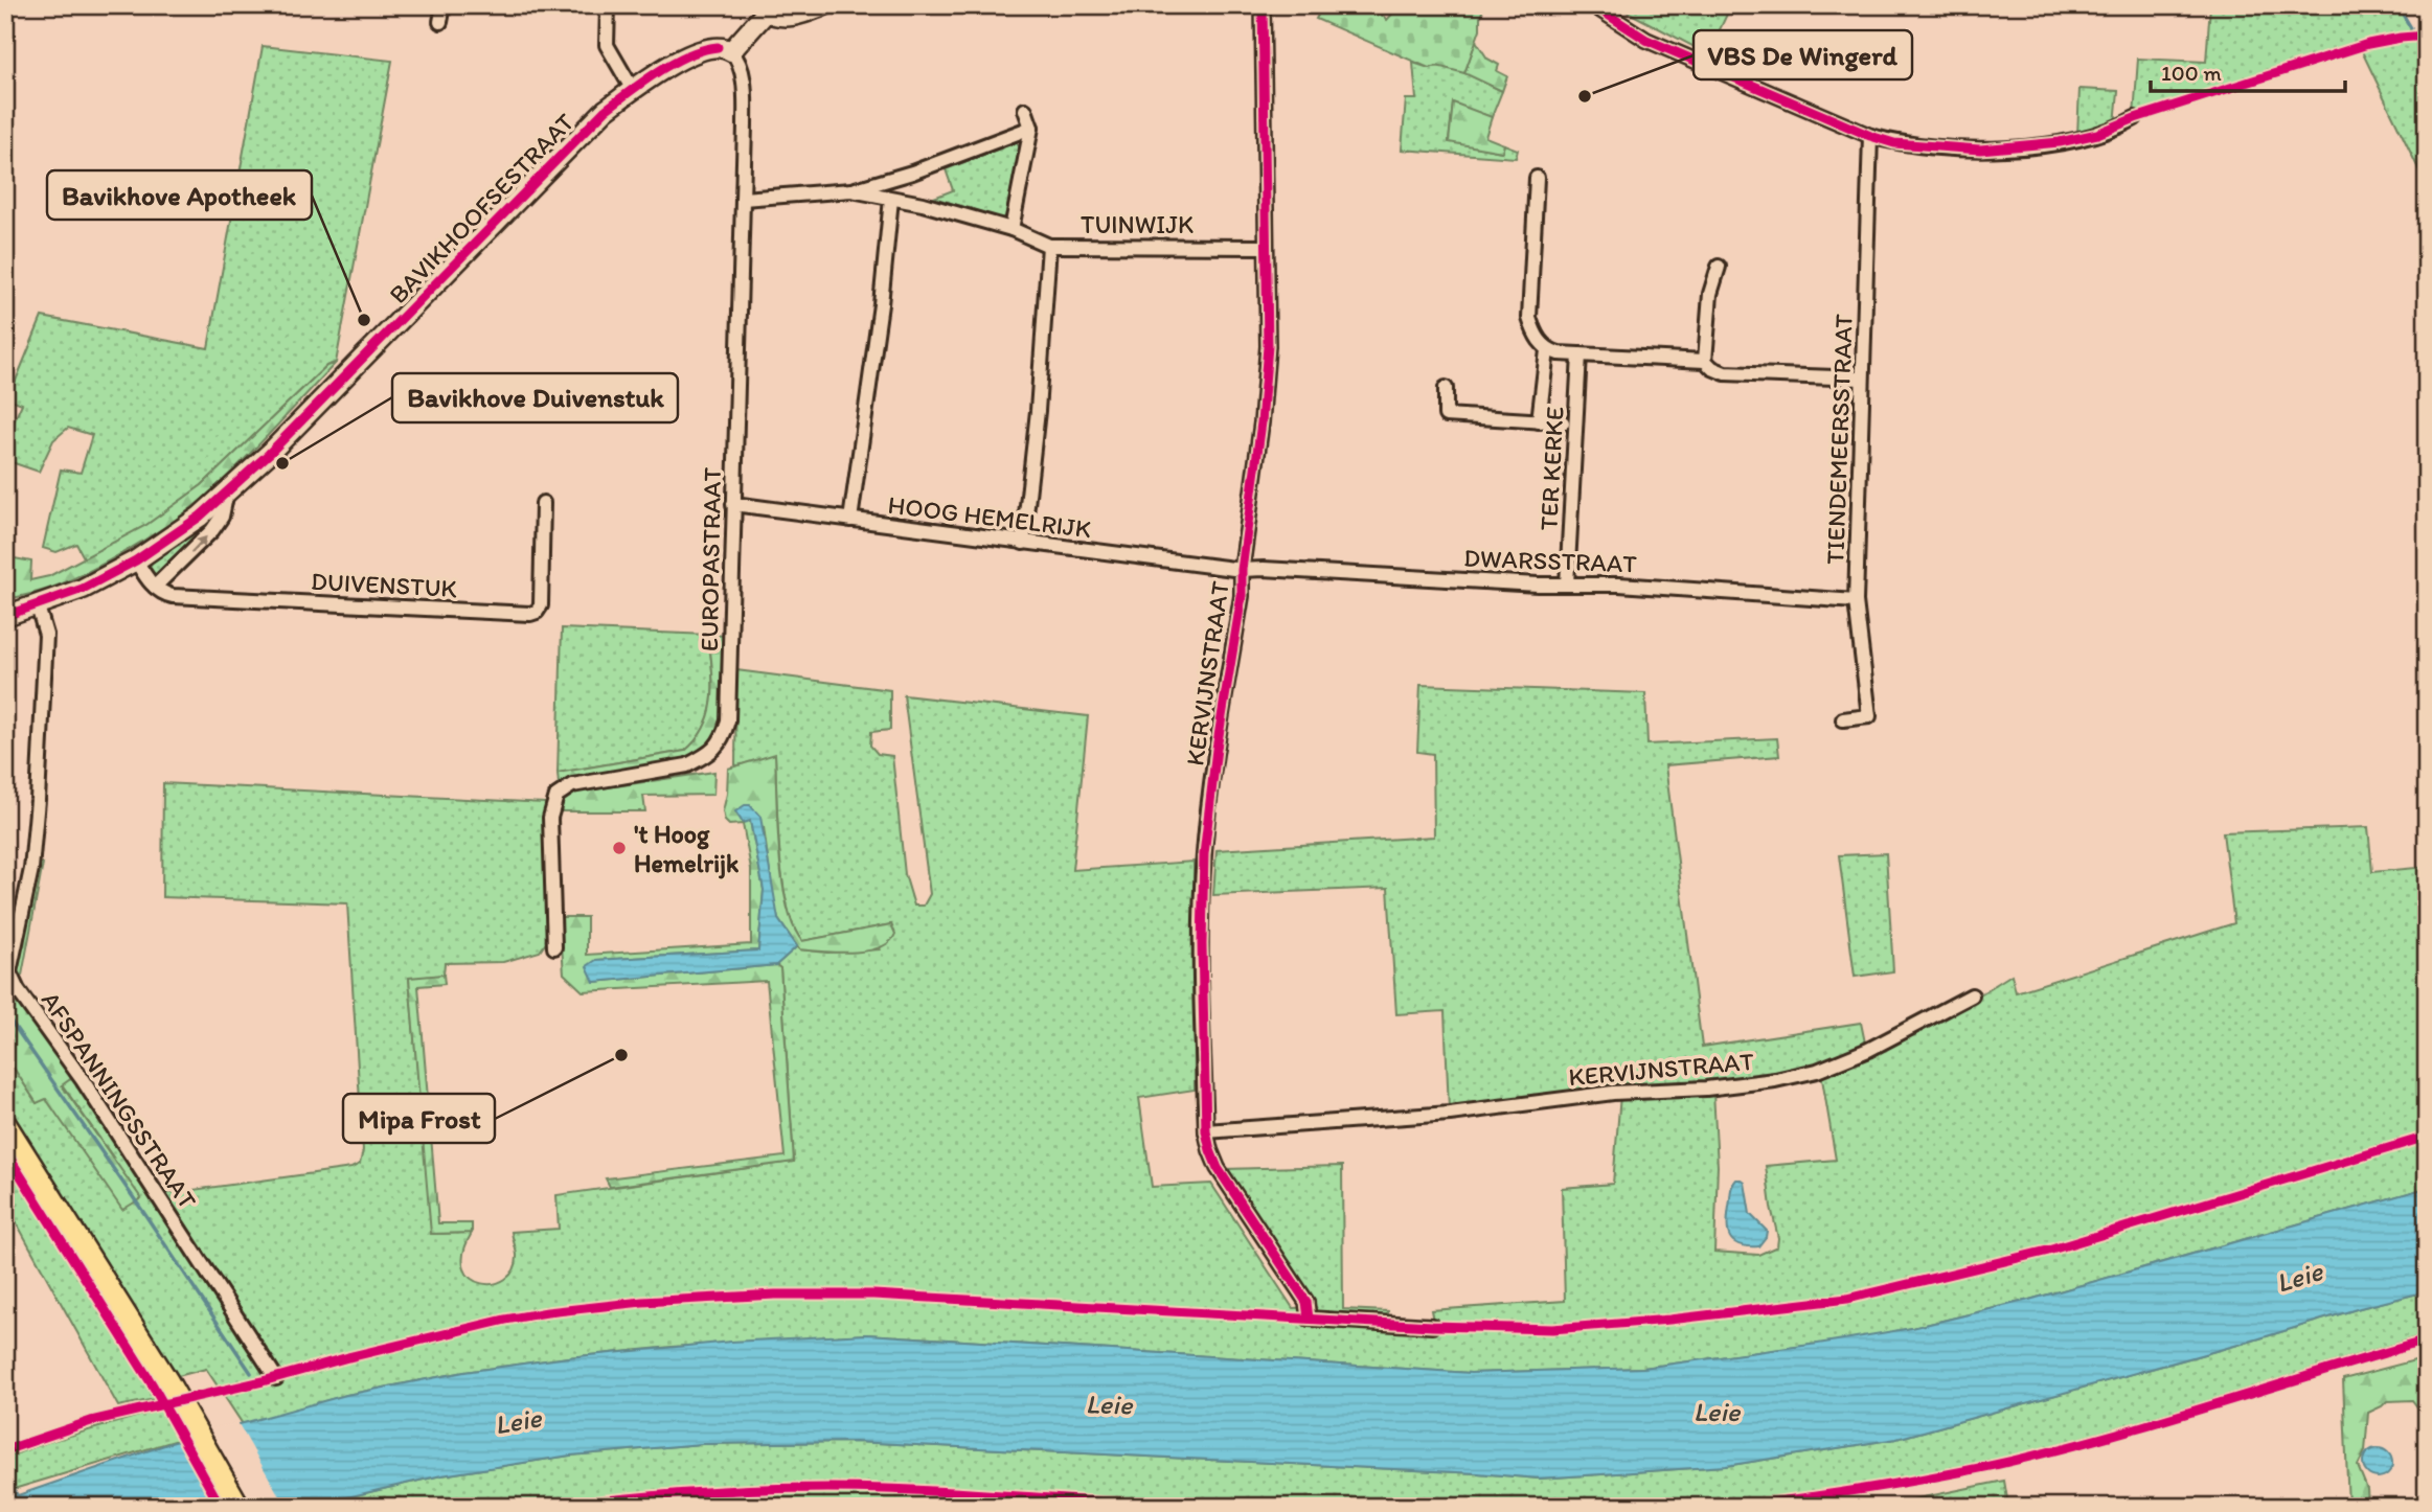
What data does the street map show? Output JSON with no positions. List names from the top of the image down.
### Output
{
  "streets": {
    "street": [
      "BAVIKHOOFSESTRAAT",
      "TUINWIJK",
      "TIENDEMEERSSTRAAT",
      "TER KERKE",
      "HOOG HEMELRIJK",
      "EUROPASTRAAT",
      "DWARSSTRAAT",
      "DUIVENSTUK",
      "KERVIJNSTRAAT",
      "AFSPANNINGSSTRAAT"
    ]
  },
  "crossings": [
    ["BAVIKHOOFSESTRAAT", "EUROPASTRAAT"],
    ["BAVIKHOOFSESTRAAT", "DUIVENSTUK"],
    ["BAVIKHOOFSESTRAAT", "AFSPANNINGSSTRAAT"],
    ["TUINWIJK", "EUROPASTRAAT"],
    ["TUINWIJK", "KERVIJNSTRAAT"],
    ["TIENDEMEERSSTRAAT", "DWARSSTRAAT"],
    ["TER KERKE", "DWARSSTRAAT"],
    ["HOOG HEMELRIJK", "EUROPASTRAAT"],
    ["HOOG HEMELRIJK", "DWARSSTRAAT"],
    ["HOOG HEMELRIJK", "KERVIJNSTRAAT"],
    ["DWARSSTRAAT", "KERVIJNSTRAAT"]
  ],
  "water": ["Leie"],
  "places": [
    "VBS De Wingerd",
    "Bavikhove Apotheek",
    "Bavikhove Duivenstuk",
    "'t Hoog Hemelrijk",
    "Mipa Frost"
  ],
  "scale_bar": "100 m"
}
